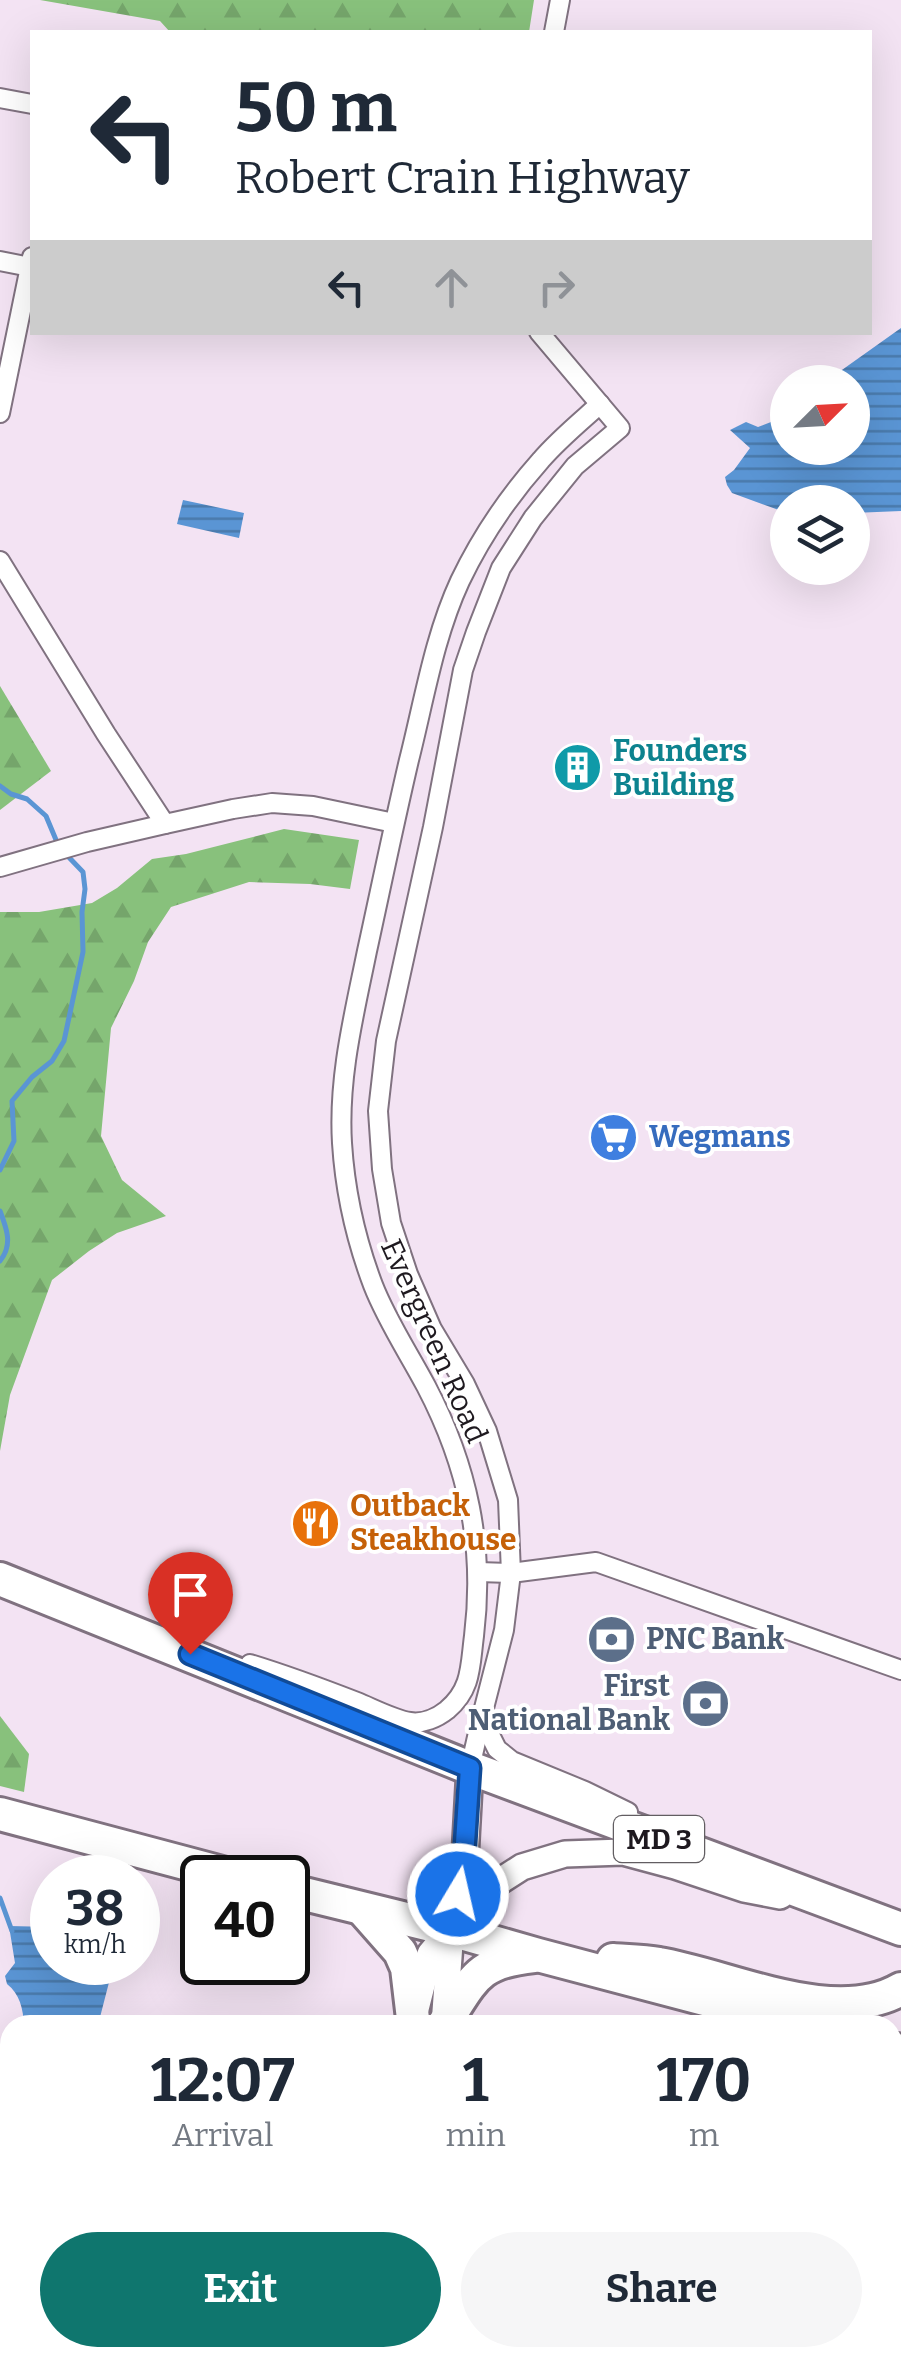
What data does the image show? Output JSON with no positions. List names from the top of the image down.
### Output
{
  "streets": {
    "highway": ["MD 3"],
    "street": ["Evergreen Road"]
  },
  "crossings": [
    ["Evergreen Road", "MD 3"]
  ],
  "places": {
    "building": ["Founders Building"],
    "supermarket": ["Wegmans"],
    "restaurant": ["Outback Steakhouse"],
    "bank": ["PNC Bank", "First National Bank"]
  },
  "north": "top right",
  "page": {
    "turn": ["50 m", "Robert Crain Highway"],
    "speed": "38 km/h",
    "limit": "40",
    "eta": [
      "12:07",
      "Arrival",
      "1",
      "min",
      "170",
      "m"
    ],
    "buttons": ["Exit", "Share"]
  }
}
